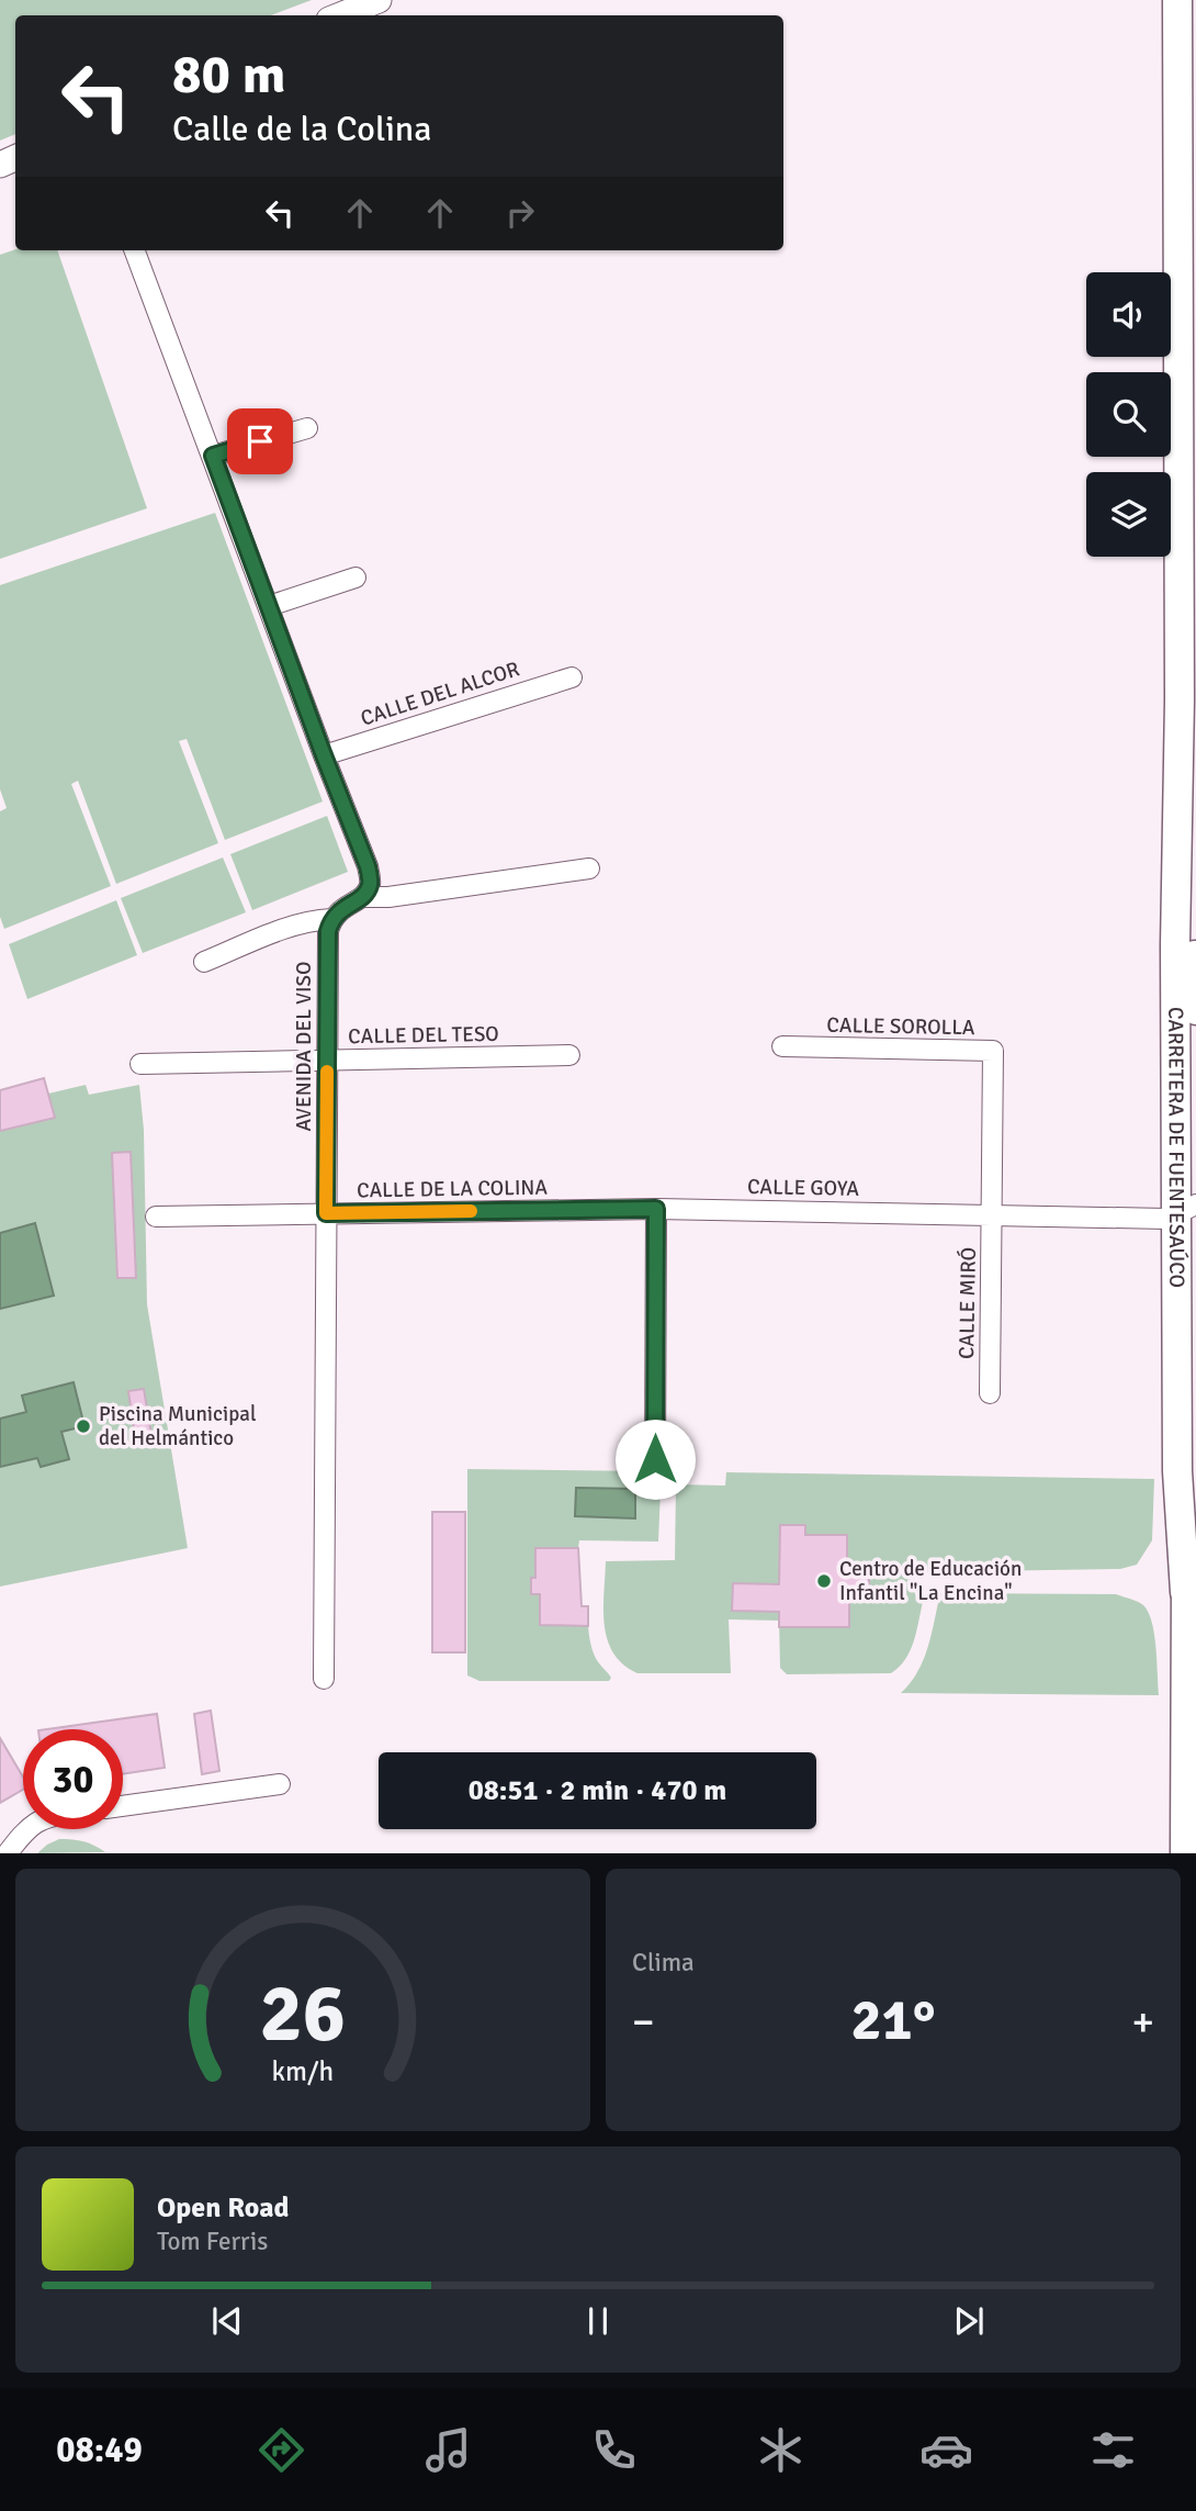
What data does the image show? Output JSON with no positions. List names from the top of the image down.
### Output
{
  "streets": {
    "main road": ["CARRETERA DE FUENTESAÚCO"],
    "street": [
      "CALLE DEL ALCOR",
      "CALLE SOROLLA",
      "CALLE DEL TESO",
      "AVENIDA DEL VISO",
      "CALLE GOYA",
      "CALLE DE LA COLINA",
      "CALLE MIRÓ"
    ]
  },
  "crossings": [
    ["CALLE SOROLLA", "CALLE GOYA"],
    ["CALLE SOROLLA", "CALLE MIRÓ"],
    ["CALLE DEL TESO", "AVENIDA DEL VISO"],
    ["AVENIDA DEL VISO", "CALLE DE LA COLINA"],
    ["CARRETERA DE FUENTESAÚCO", "CALLE GOYA"],
    ["CALLE GOYA", "CALLE DE LA COLINA"],
    ["CALLE GOYA", "CALLE MIRÓ"]
  ],
  "places": ["Piscina Municipal del Helmántico", "Centro de Educación Infantil \"La Encina\""],
  "page": {
    "turn": ["80 m", "Calle de la Colina"],
    "limit": "30",
    "trip": "08:51 · 2 min · 470 m",
    "tile": "Clima",
    "heat": ["−", "21°", "+"],
    "song": ["Open Road", "Tom Ferris"],
    "tabs": "08:49",
    "gauge": ["26", "km/h"]
  }
}
